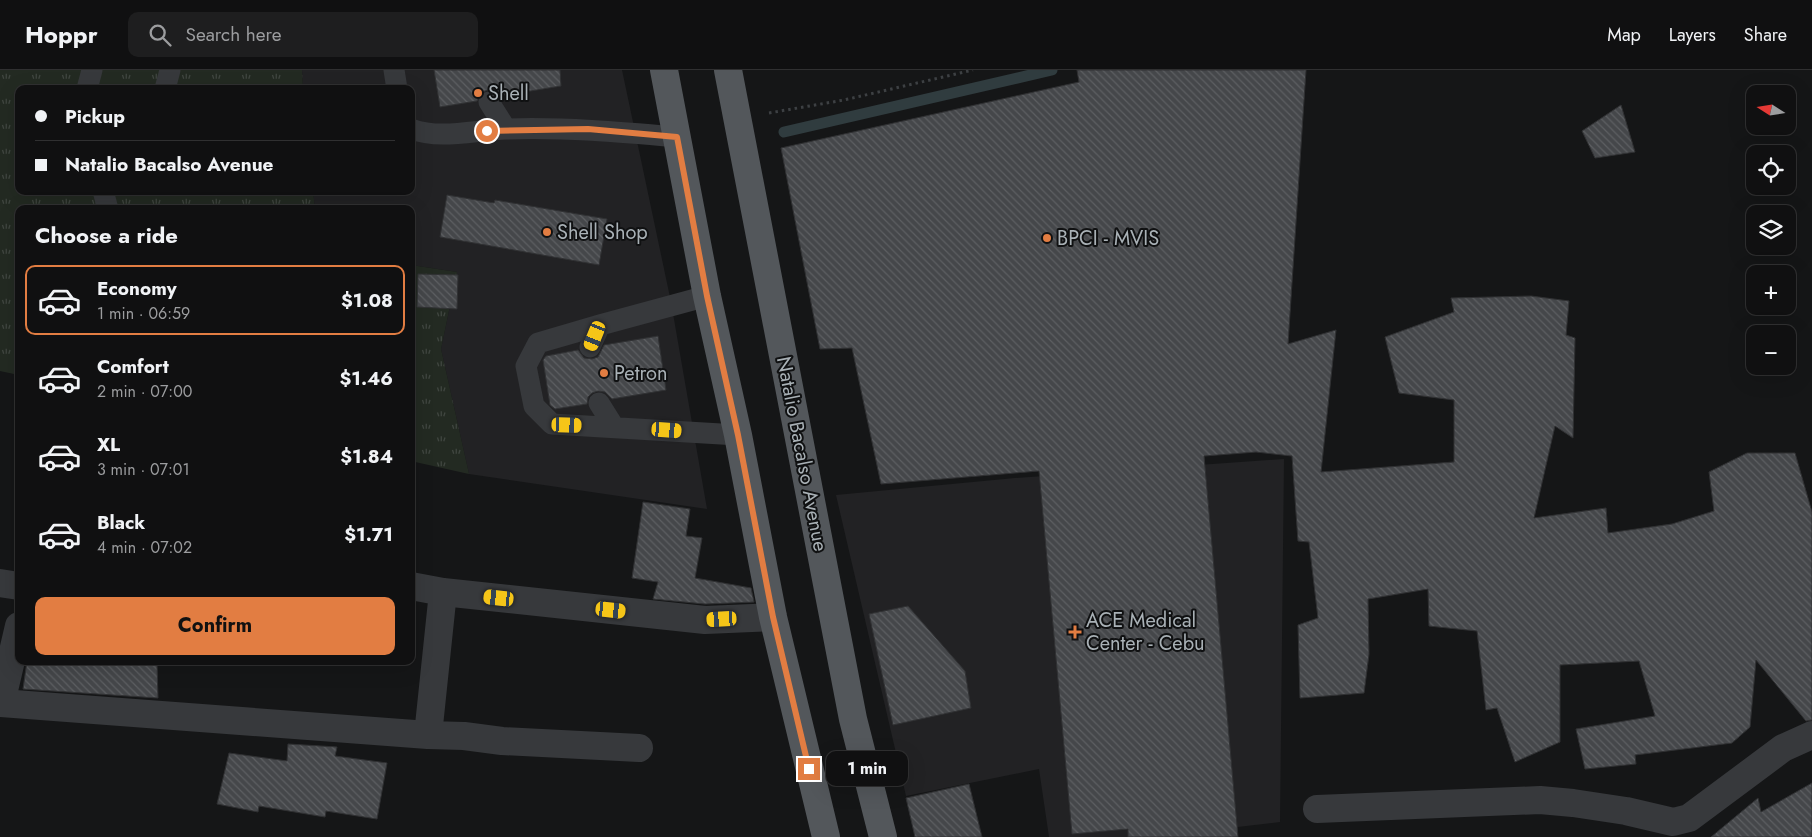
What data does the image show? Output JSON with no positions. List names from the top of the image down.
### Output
{
  "streets": {
    "main road": ["Natalio Bacalso Avenue"]
  },
  "places": {
    "other": [
      "Shell",
      "Shell Shop",
      "BPCI - MVIS",
      "Petron"
    ],
    "health": ["ACE Medical Center - Cebu"]
  },
  "north": "left",
  "page": {
    "header": "Hoppr",
    "search": "Search here",
    "nav": ["Map", "Layers", "Share"],
    "map_buttons": ["+", "−"],
    "banner": ["Pickup", "Natalio Bacalso Avenue"],
    "heading": "Choose a ride",
    "list": [
      {
        "name": "Economy",
        "note": "1 min · 06:59",
        "value": "$1.08"
      },
      {
        "name": "Comfort",
        "note": "2 min · 07:00",
        "value": "$1.46"
      },
      {
        "name": "XL",
        "note": "3 min · 07:01",
        "value": "$1.84"
      },
      {
        "name": "Black",
        "note": "4 min · 07:02",
        "value": "$1.71"
      }
    ],
    "buttons": "Confirm",
    "bubble": "1 min"
  }
}
